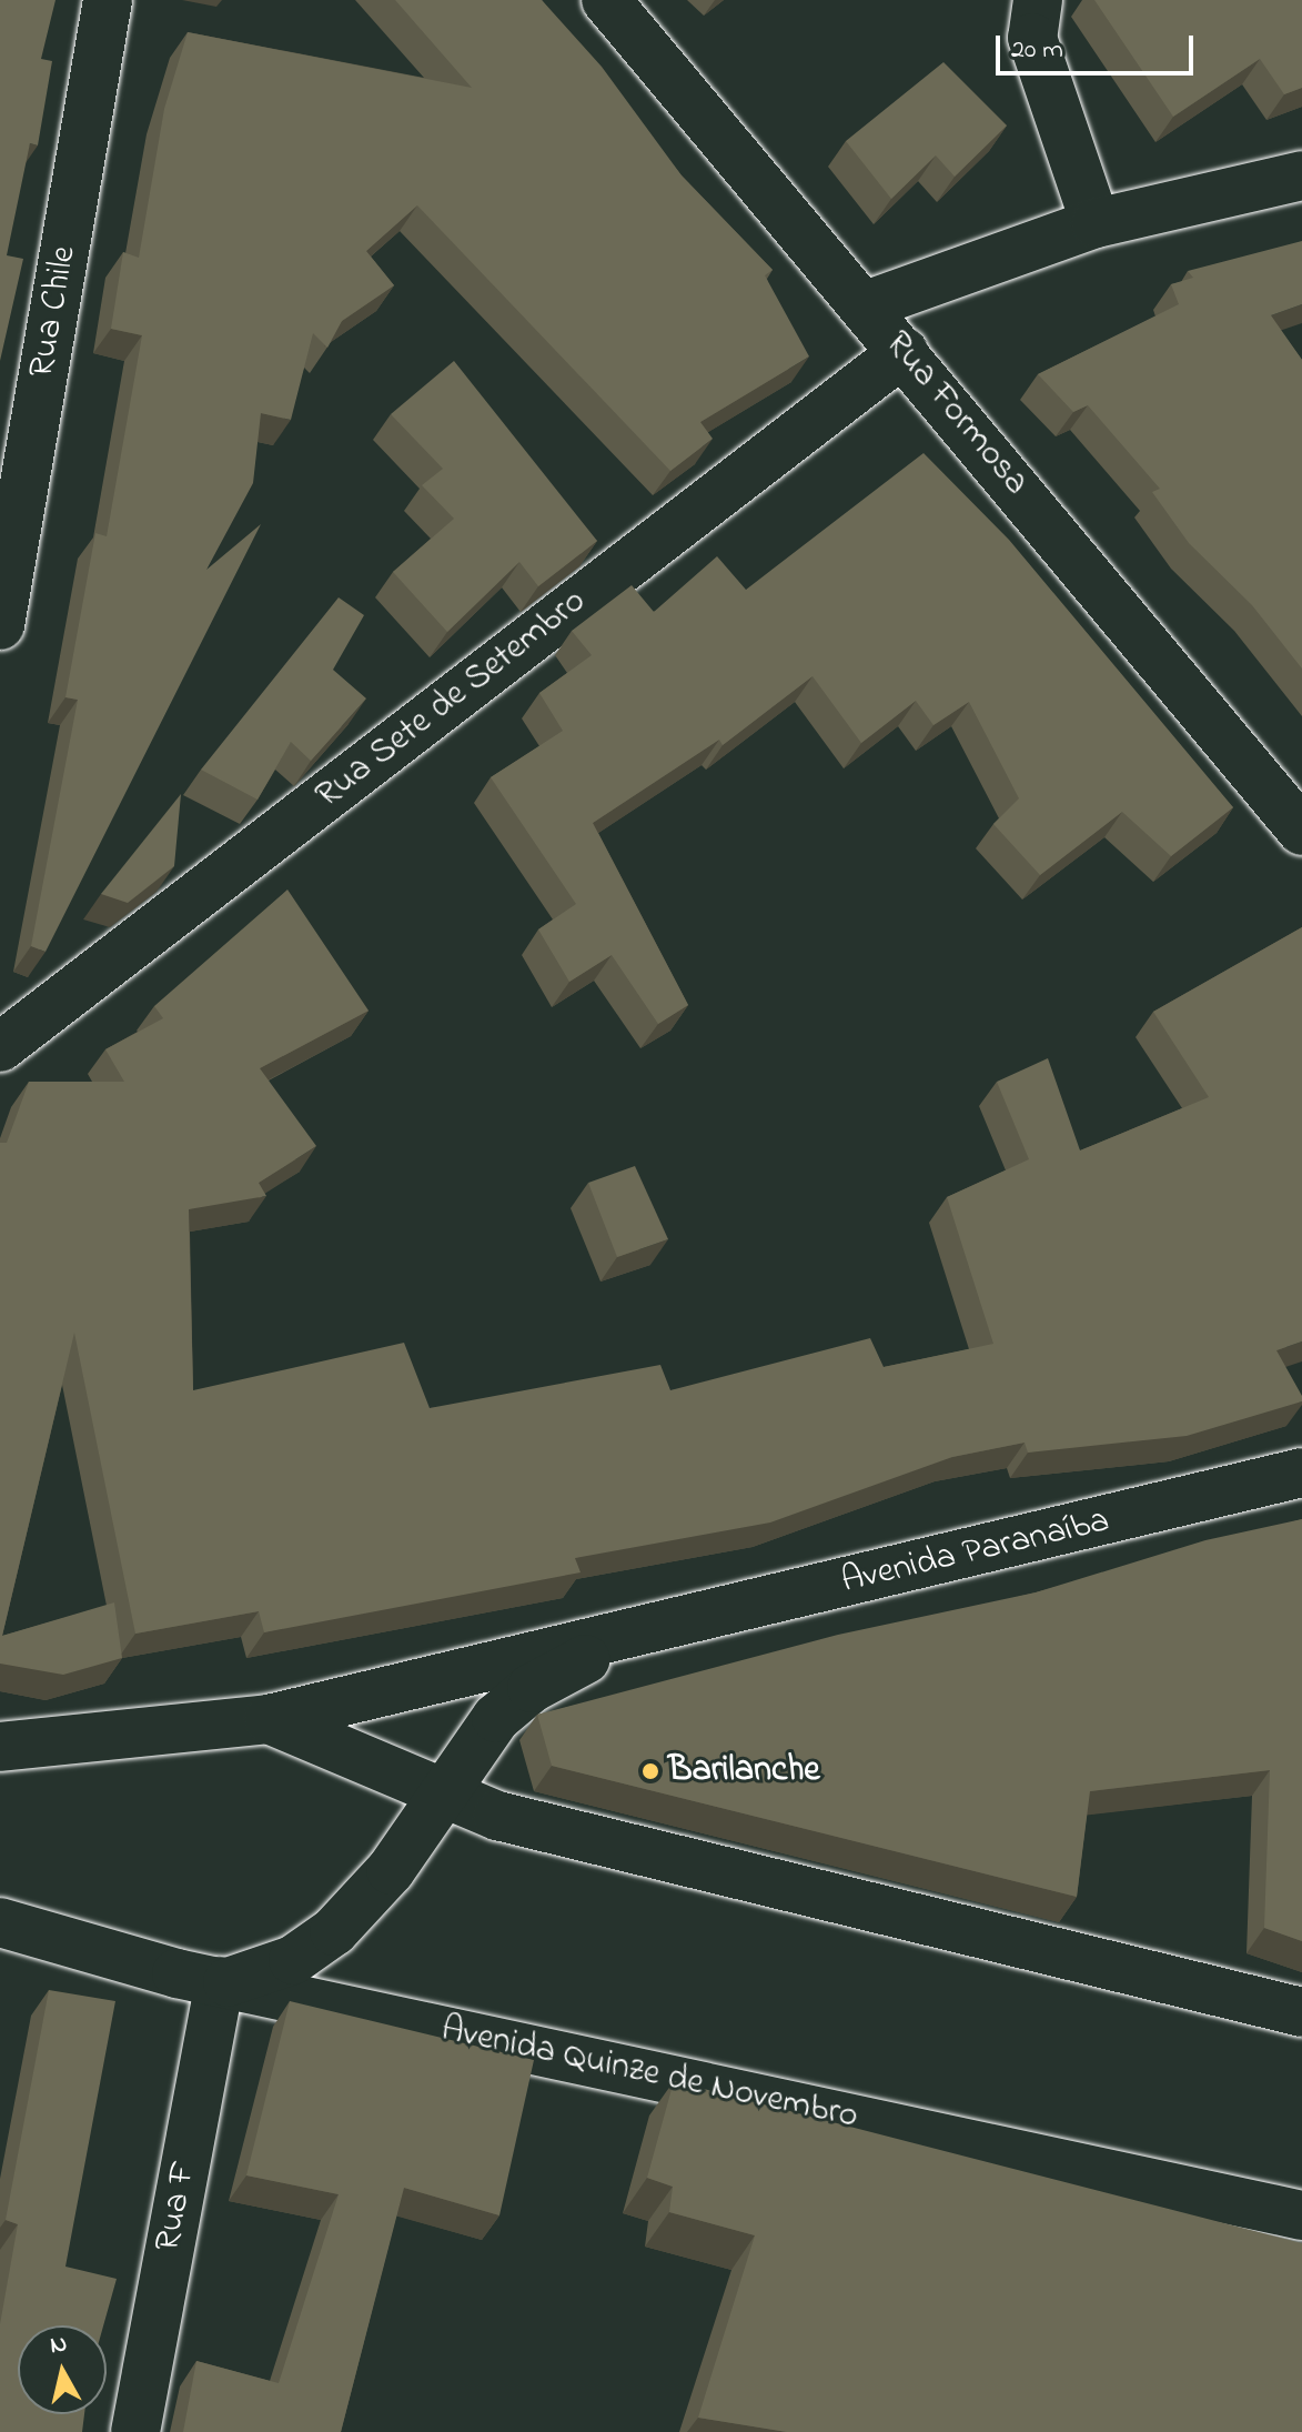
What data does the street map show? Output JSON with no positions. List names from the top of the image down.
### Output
{
  "streets": {
    "street": [
      "Rua Chile",
      "Rua Formosa",
      "Rua Sete de Setembro",
      "Avenida Paranaíba",
      "Avenida Quinze de Novembro",
      "Rua F"
    ]
  },
  "crossings": [
    ["Rua Formosa", "Rua Sete de Setembro"],
    ["Avenida Quinze de Novembro", "Rua F"]
  ],
  "places": ["Barilanche"],
  "scale_bar": "20 m",
  "north": "top"
}
